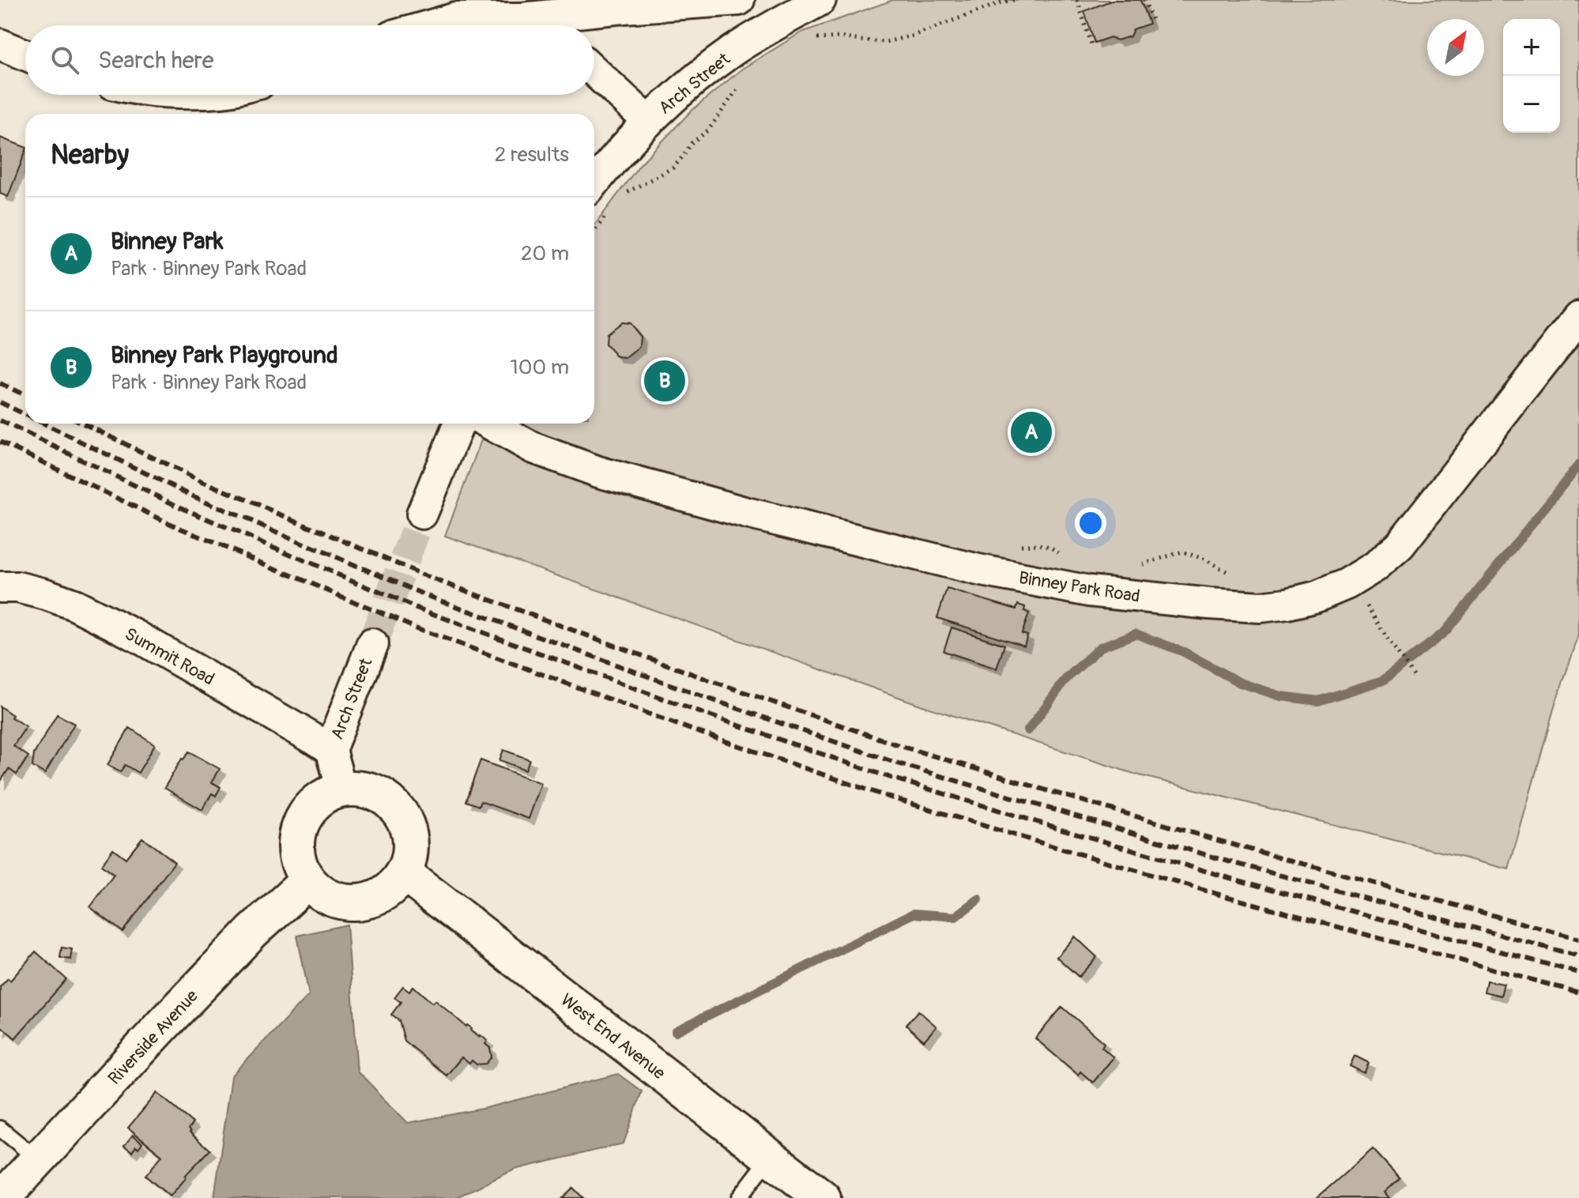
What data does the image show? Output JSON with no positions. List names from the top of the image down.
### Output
{
  "streets": {
    "street": [
      "Arch Street",
      "Binney Park Road",
      "Summit Road",
      "West End Avenue",
      "Riverside Avenue"
    ]
  },
  "crossings": [
    ["Arch Street", "Summit Road"],
    ["Arch Street", "West End Avenue"],
    ["Arch Street", "Riverside Avenue"],
    ["West End Avenue", "Riverside Avenue"]
  ],
  "north": "top right",
  "page": {
    "map_buttons": ["+", "−"],
    "search": "Search here",
    "heading": ["Nearby", "2 results"],
    "list": [
      {
        "mark": "A",
        "name": "Binney Park",
        "note": "Park · Binney Park Road",
        "value": "20 m"
      },
      {
        "mark": "B",
        "name": "Binney Park Playground",
        "note": "Park · Binney Park Road",
        "value": "100 m"
      }
    ],
    "pins": ["B", "A"]
  }
}
